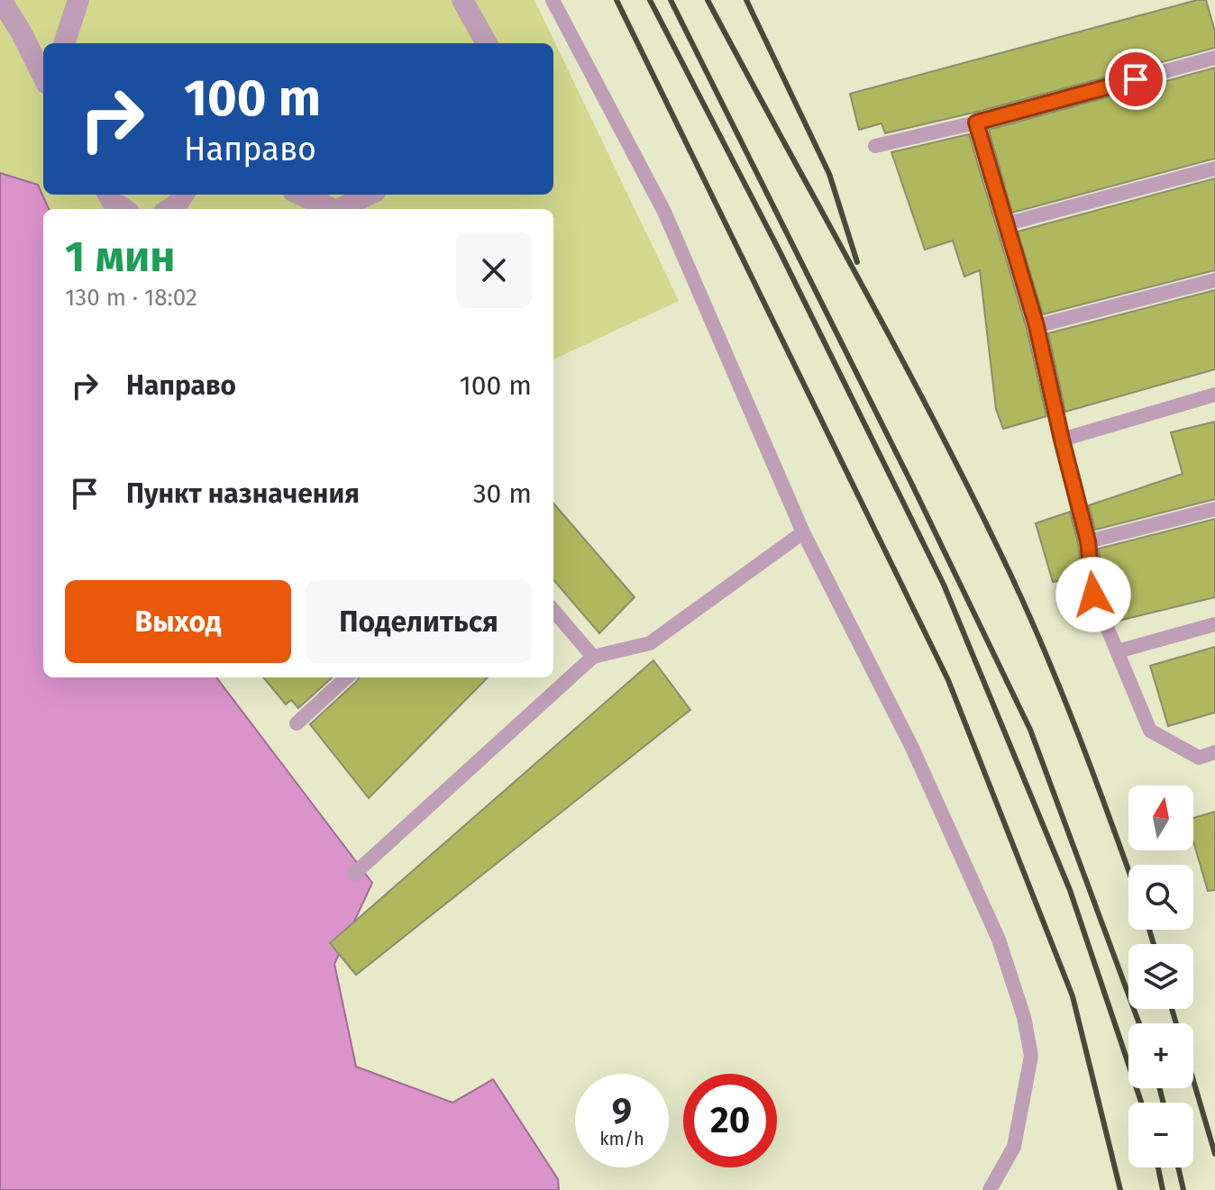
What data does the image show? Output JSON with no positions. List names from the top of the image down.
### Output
{
  "north": "top",
  "page": {
    "turn": ["100 m", "Направо"],
    "heading": ["1 мин", "130 m · 18:02"],
    "list": [
      {
        "name": "Направо",
        "value": "100 m"
      },
      {
        "name": "Пункт назначения",
        "value": "30 m"
      }
    ],
    "buttons": ["Выход", "Поделиться"],
    "map_buttons": ["+", "−"],
    "speed": "9 km/h",
    "limit": "20"
  }
}
